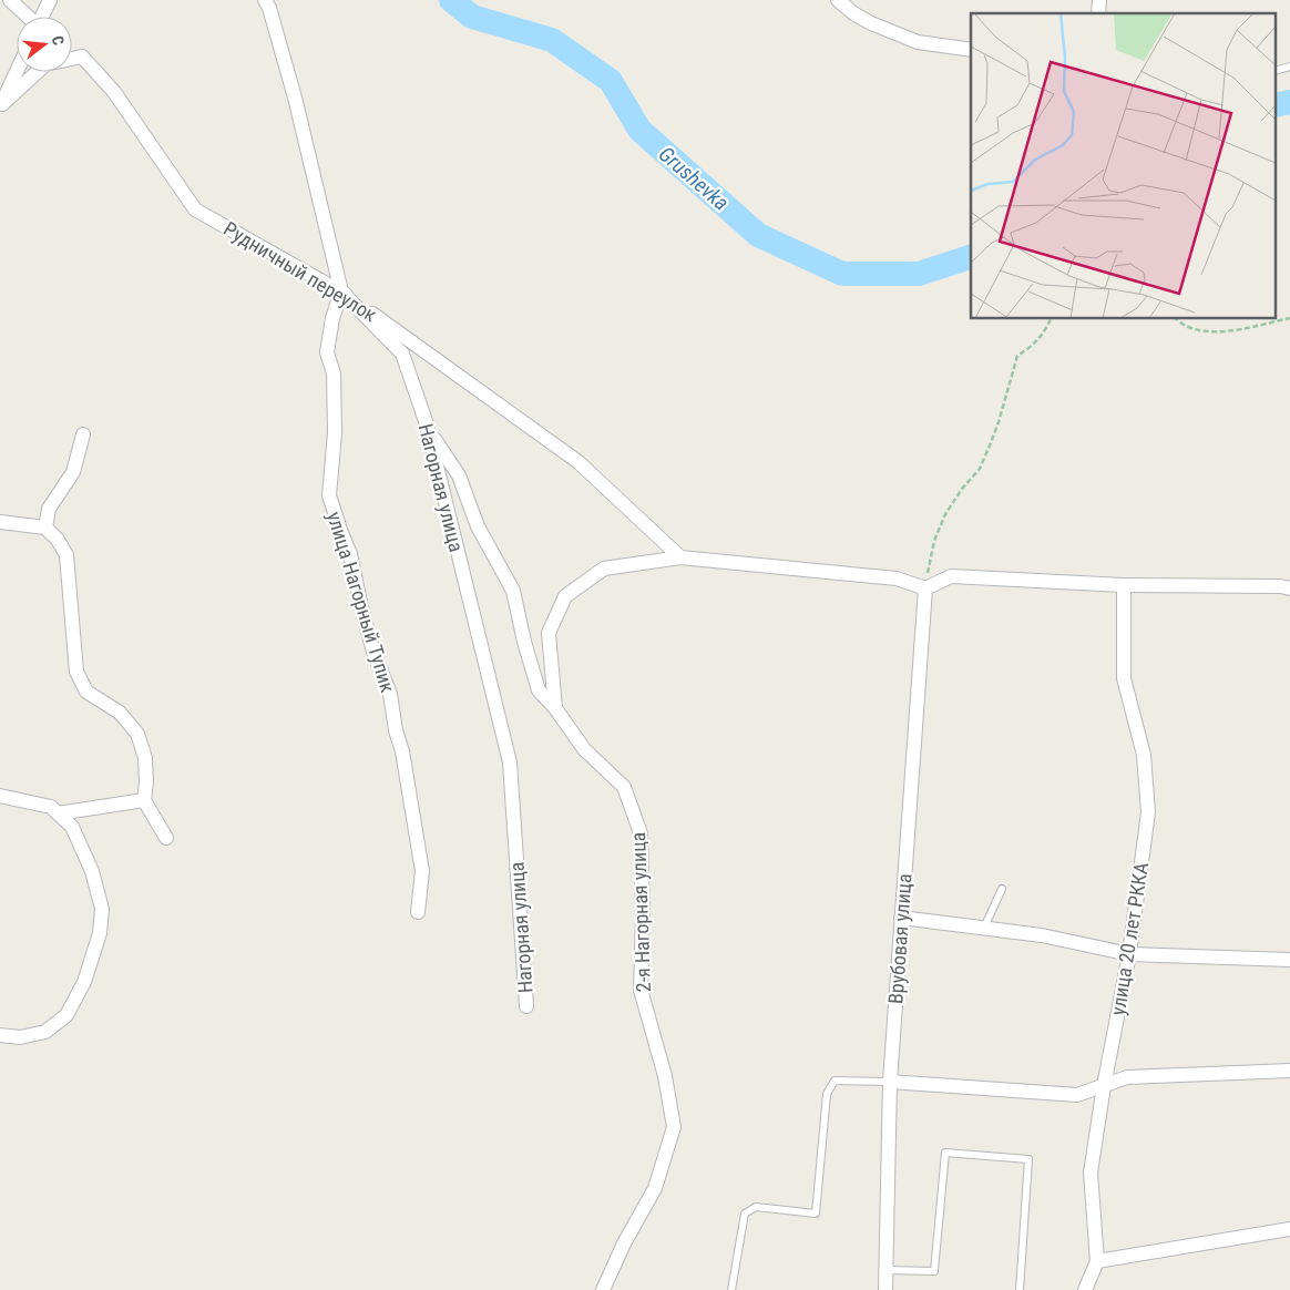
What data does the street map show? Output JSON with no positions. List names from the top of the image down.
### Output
{
  "streets": {
    "street": [
      "Рудничный переулок",
      "Нагорная улица",
      "улица Нагорный Тупик",
      "2-я Нагорная улица",
      "Врубовая улица",
      "улица 20 лет РККА"
    ]
  },
  "crossings": [
    ["Рудничный переулок", "Нагорная улица"],
    ["Рудничный переулок", "улица Нагорный Тупик"],
    ["Нагорная улица", "улица Нагорный Тупик"],
    ["Нагорная улица", "2-я Нагорная улица"]
  ],
  "water": ["Grushevka"],
  "north": "right"
}
